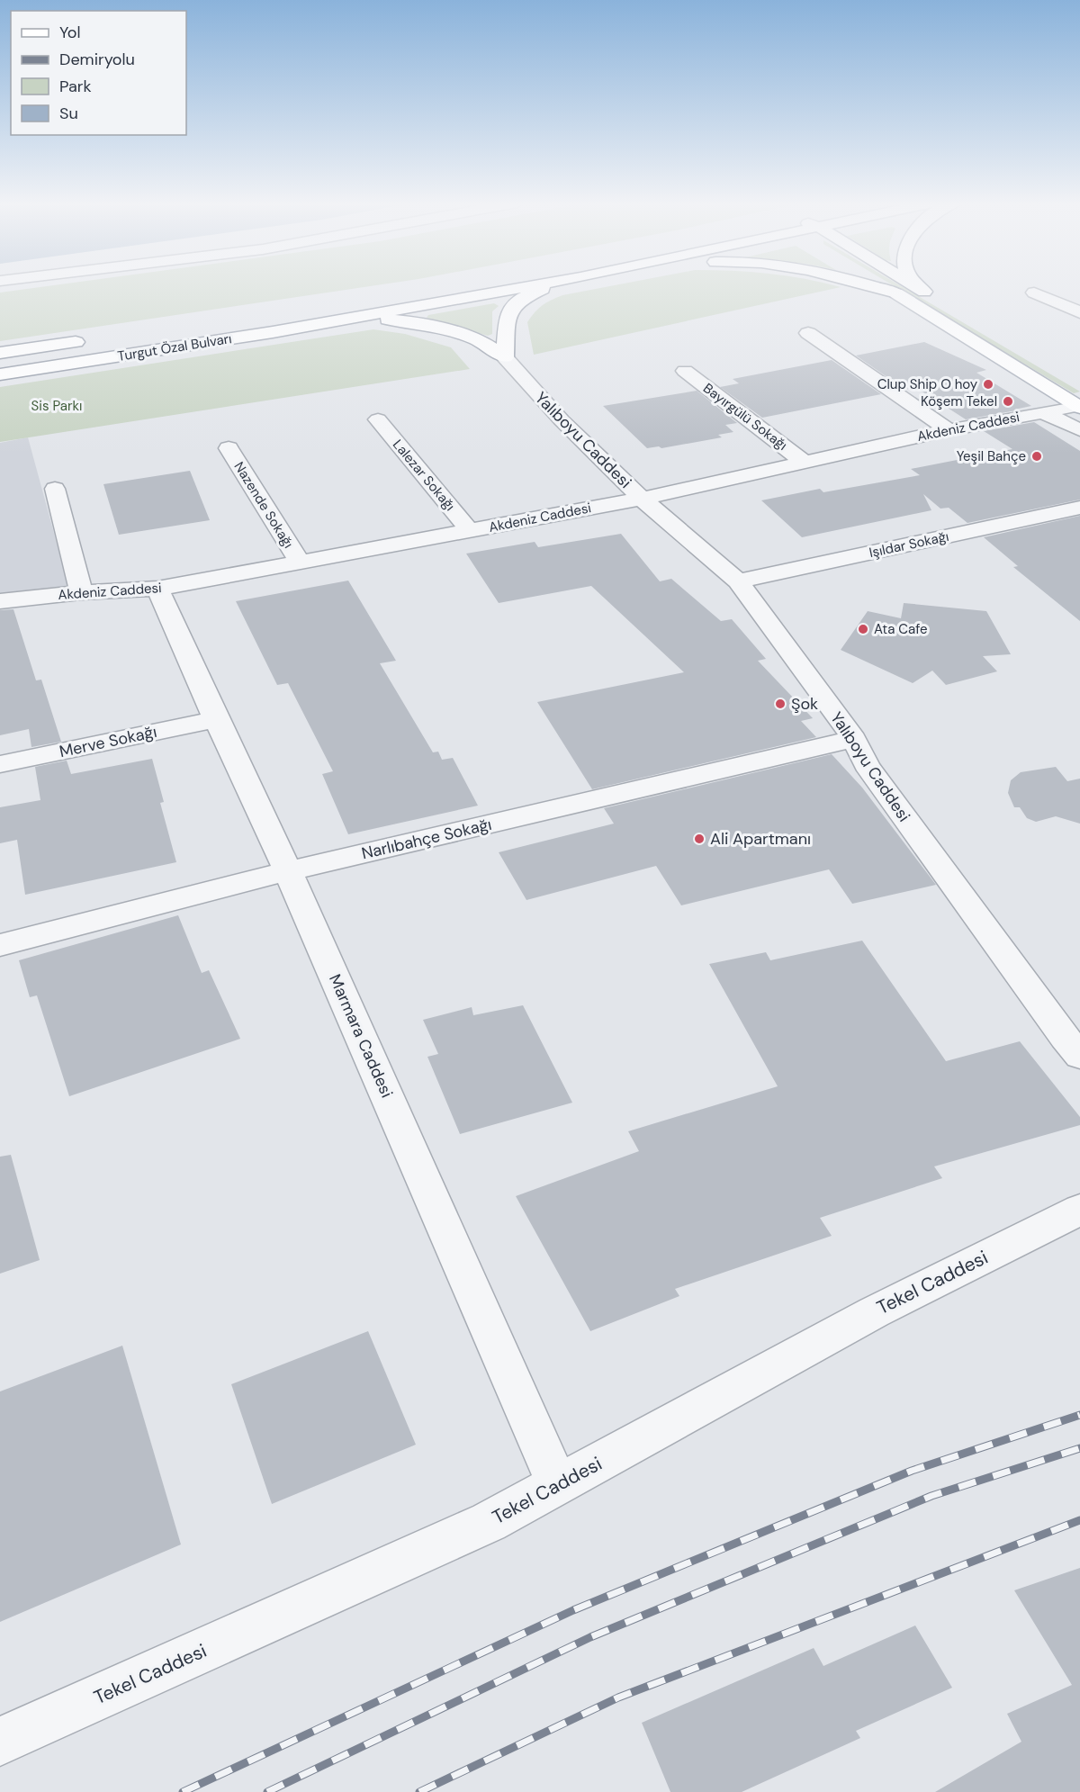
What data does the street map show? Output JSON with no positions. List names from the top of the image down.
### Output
{
  "streets": {
    "main road": ["Turgut Özal Bulvarı"],
    "street": [
      "Bayırgülü Sokağı",
      "Akdeniz Caddesi",
      "Yalıboyu Caddesi",
      "Lalezar Sokağı",
      "Nazende Sokağı",
      "Işıldar Sokağı",
      "Merve Sokağı",
      "Narlıbahçe Sokağı",
      "Marmara Caddesi",
      "Tekel Caddesi"
    ]
  },
  "crossings": [
    ["Bayırgülü Sokağı", "Akdeniz Caddesi"],
    ["Akdeniz Caddesi", "Yalıboyu Caddesi"],
    ["Akdeniz Caddesi", "Lalezar Sokağı"],
    ["Akdeniz Caddesi", "Nazende Sokağı"],
    ["Akdeniz Caddesi", "Marmara Caddesi"],
    ["Yalıboyu Caddesi", "Işıldar Sokağı"],
    ["Yalıboyu Caddesi", "Narlıbahçe Sokağı"],
    ["Merve Sokağı", "Marmara Caddesi"],
    ["Narlıbahçe Sokağı", "Marmara Caddesi"],
    ["Marmara Caddesi", "Tekel Caddesi"]
  ],
  "parks": ["Sis Parkı"],
  "places": [
    "Clup Ship O hoy",
    "Köşem Tekel",
    "Yeşil Bahçe",
    "Ata Cafe",
    "Şok",
    "Ali Apartmanı"
  ],
  "legend": [
    "Yol",
    "Demiryolu",
    "Park",
    "Su"
  ]
}
